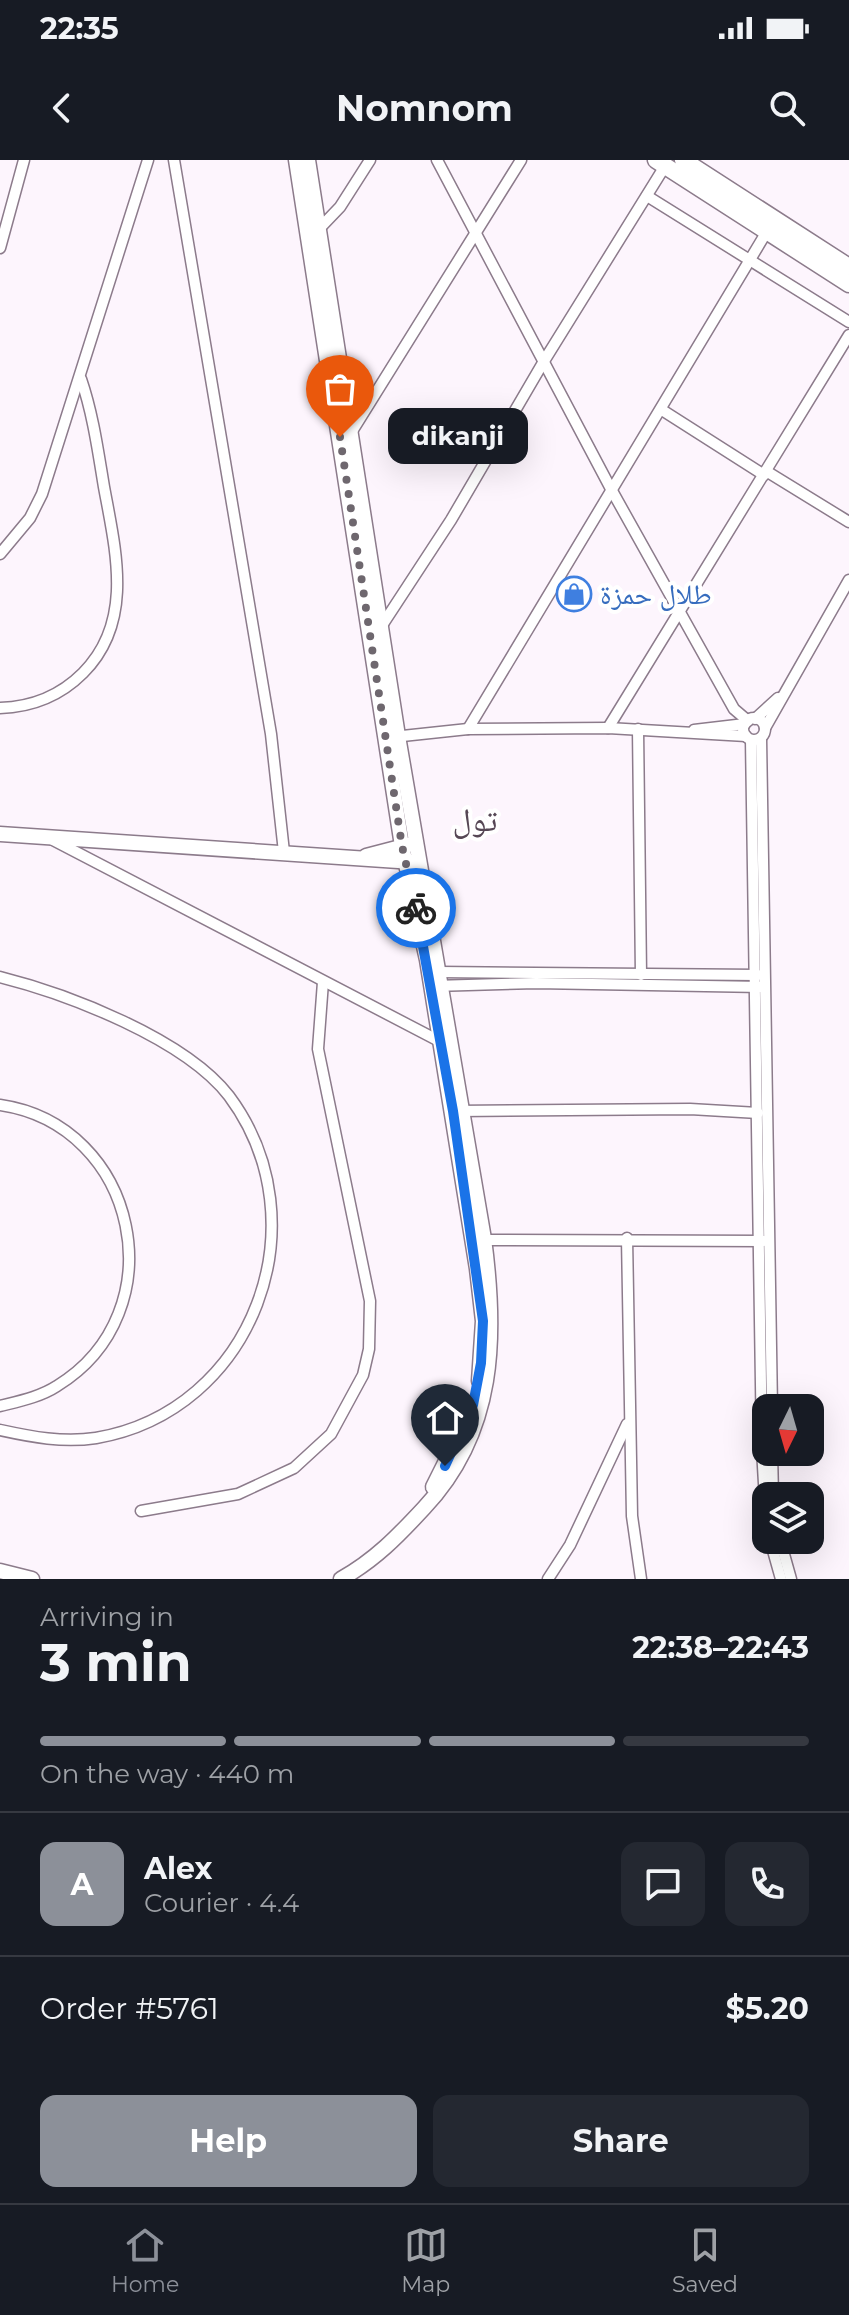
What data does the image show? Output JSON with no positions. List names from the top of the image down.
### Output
{
  "districts": ["تول"],
  "places": {
    "other": ["dikanji"],
    "shop": ["طلال حمزة"]
  },
  "north": "bottom",
  "page": {
    "status": "22:35",
    "header": "Nomnom",
    "bubble": "dikanji",
    "heading": ["3 min", "Arriving in", "22:38–22:43"],
    "panel": [
      "Alex",
      "Courier · 4.4",
      "Order #5761",
      "$5.20"
    ],
    "bar": "On the way · 440 m",
    "round": "A",
    "buttons": ["Help", "Share"],
    "tabs": ["Home", "Map", "Saved"]
  }
}
